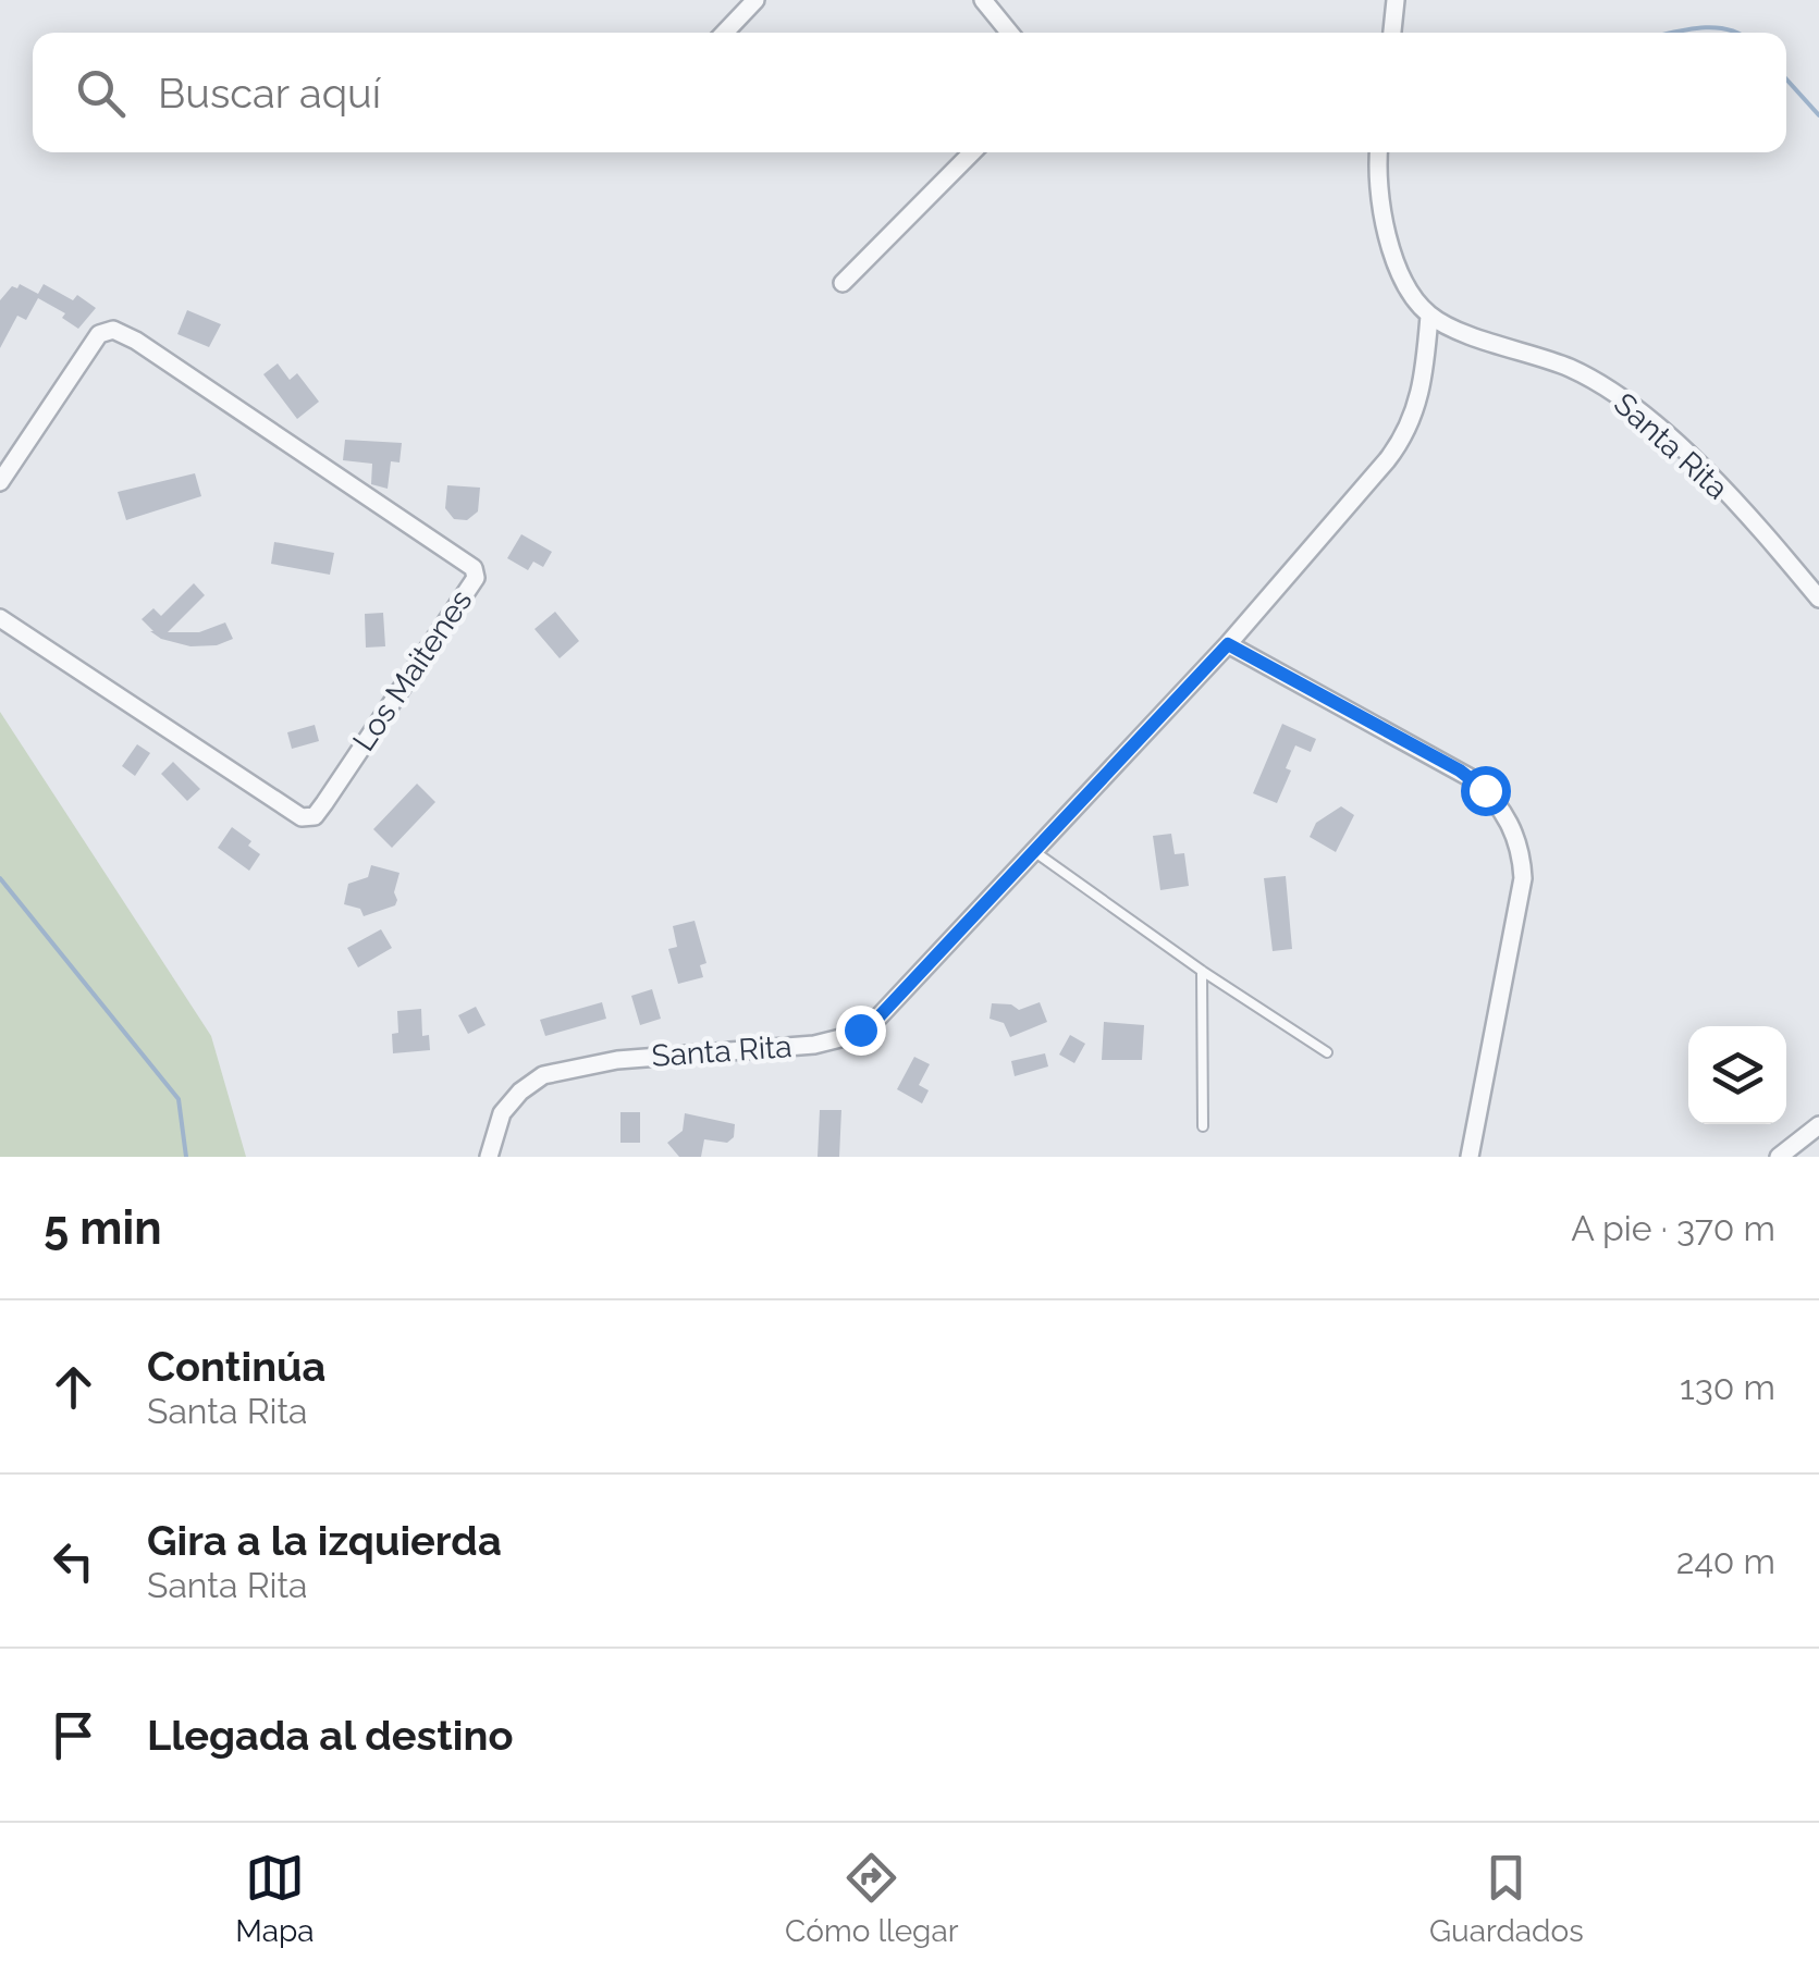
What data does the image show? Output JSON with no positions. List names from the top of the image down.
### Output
{
  "streets": {
    "street": ["Santa Rita", "Los Maitenes"]
  },
  "page": {
    "search": "Buscar aquí",
    "heading": ["5 min", "A pie · 370 m"],
    "list": [
      ["Continúa", "Santa Rita", "130 m"],
      ["Gira a la izquierda", "Santa Rita", "240 m"],
      "Llegada al destino"
    ],
    "nav": ["Mapa", "Cómo llegar", "Guardados"]
  }
}
